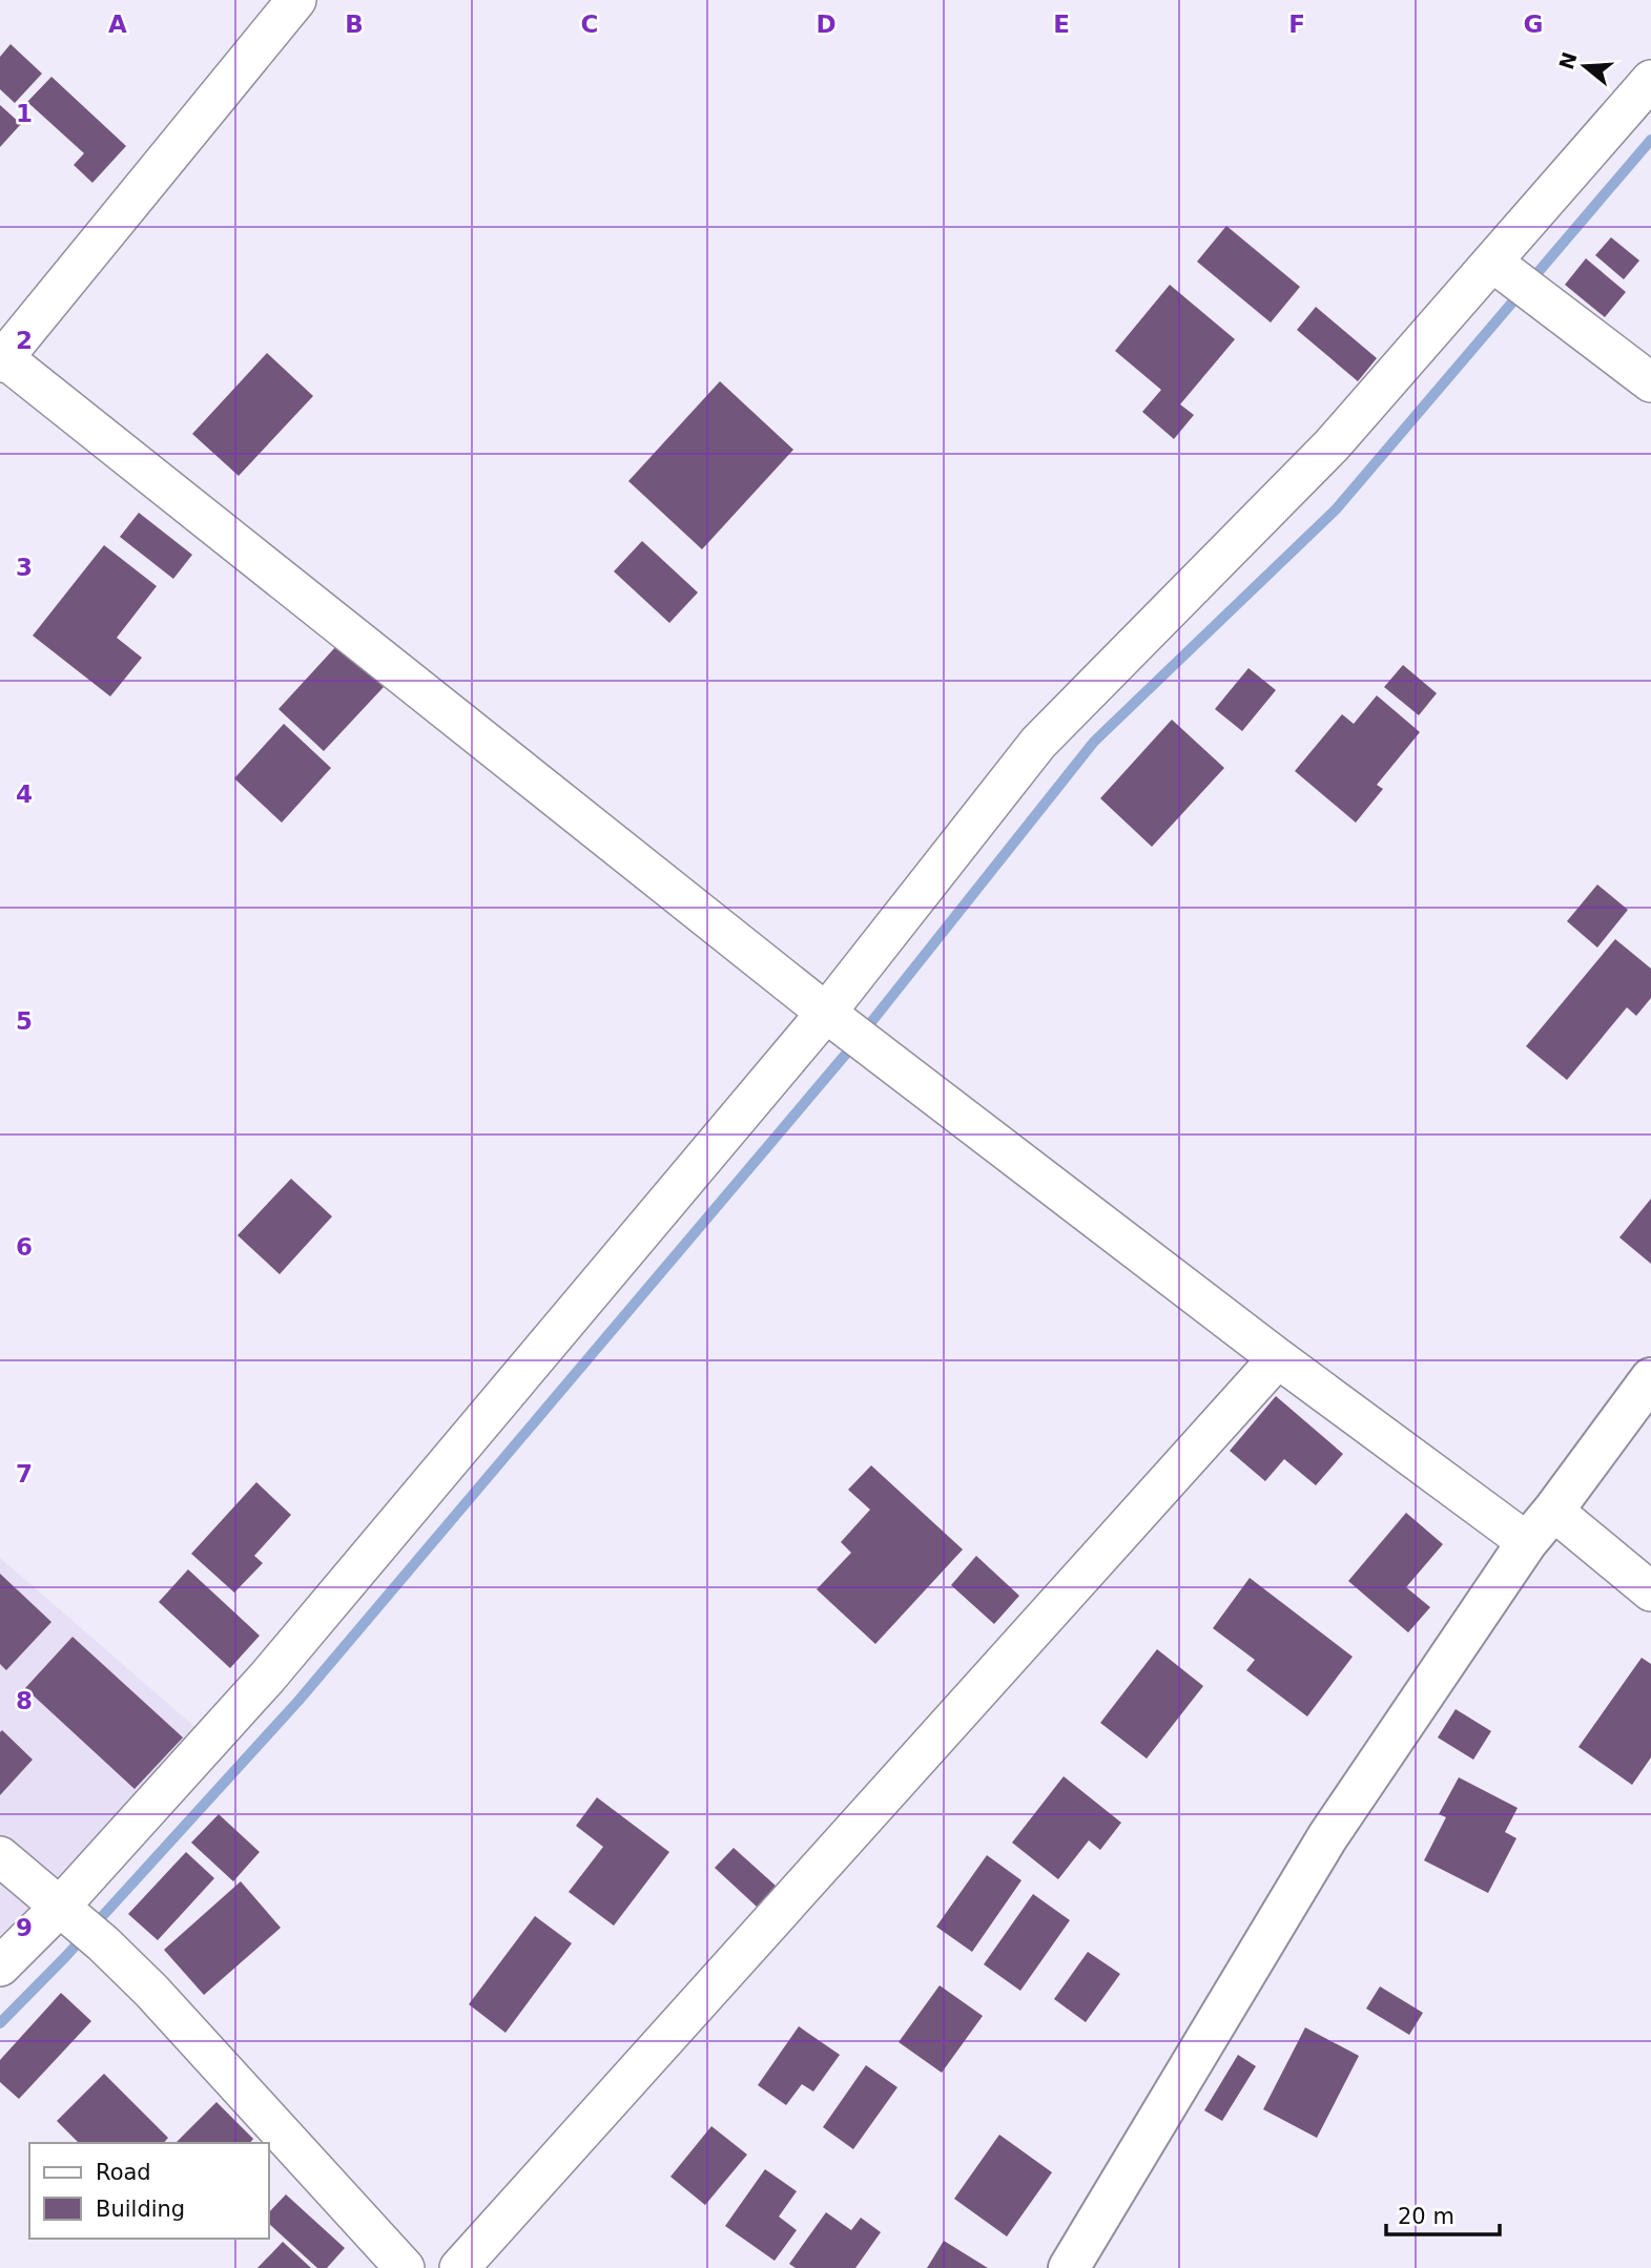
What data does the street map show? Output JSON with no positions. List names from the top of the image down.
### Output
{
  "legend": ["Road", "Building"],
  "scale_bar": "20 m",
  "north": "left",
  "grid": {
    "columns": [
      "A",
      "B",
      "C",
      "D",
      "E",
      "F",
      "G"
    ],
    "rows": [
      "1",
      "2",
      "3",
      "4",
      "5",
      "6",
      "7",
      "8",
      "9"
    ]
  }
}
